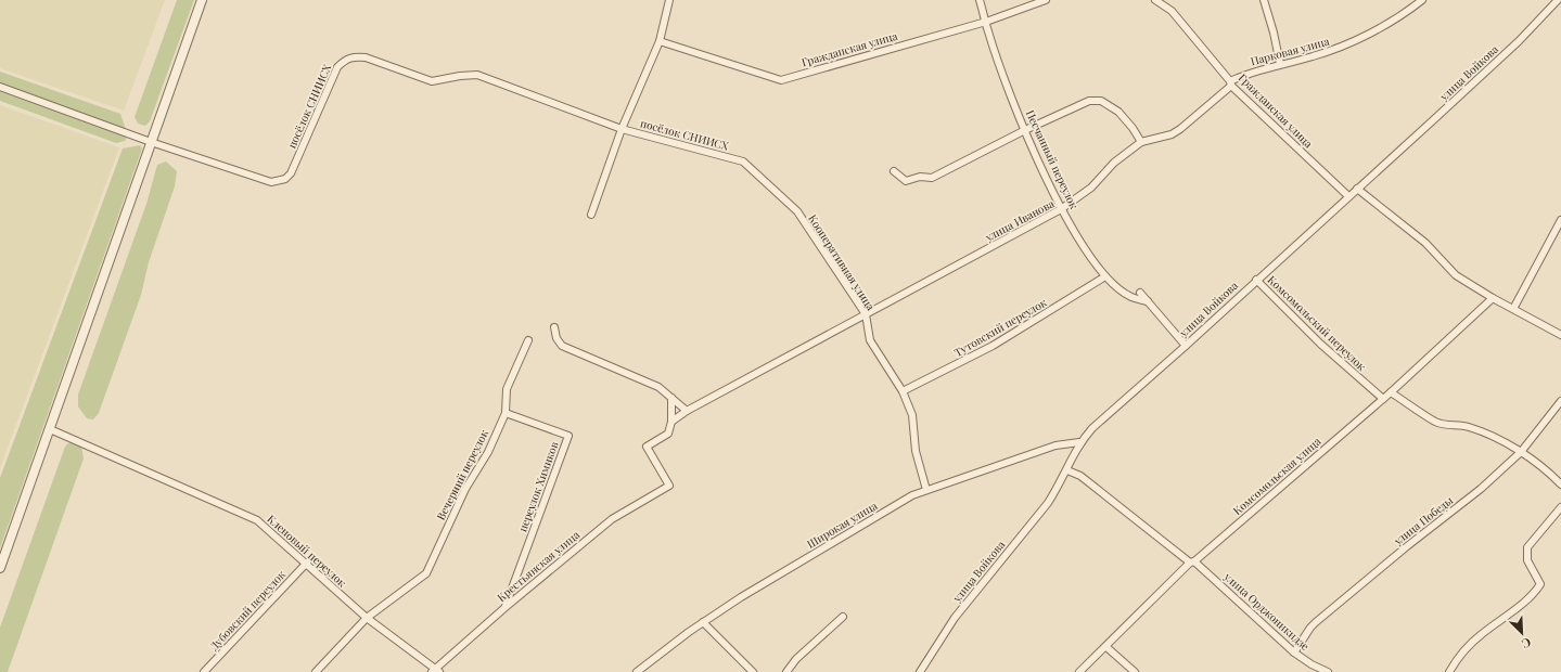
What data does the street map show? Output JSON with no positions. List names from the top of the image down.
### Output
{
  "streets": {
    "street": [
      "Гражданская улица",
      "Парковая улица",
      "улица Войкова",
      "посёлок СНИИСХ",
      "Песчанный переулок",
      "улица Иванова",
      "Кооперативная улица",
      "Комсомольский переулок",
      "Тутовский переулок",
      "Вечерний переулок",
      "Комсомольская улица",
      "переулок Химиков",
      "улица Победы",
      "Широкая улица",
      "Кленовый переулок",
      "Крестьянская улица",
      "Дубовский переулок",
      "улица Орджоникидзе"
    ]
  },
  "crossings": [
    ["Гражданская улица", "Парковая улица"],
    ["Гражданская улица", "улица Войкова"],
    ["Гражданская улица", "посёлок СНИИСХ"],
    ["Гражданская улица", "Песчанный переулок"],
    ["Гражданская улица", "улица Иванова"],
    ["Парковая улица", "улица Иванова"],
    ["улица Войкова", "Комсомольский переулок"],
    ["улица Войкова", "Широкая улица"],
    ["улица Войкова", "улица Орджоникидзе"],
    ["посёлок СНИИСХ", "Кооперативная улица"],
    ["Песчанный переулок", "улица Иванова"],
    ["Песчанный переулок", "Тутовский переулок"],
    ["улица Иванова", "Кооперативная улица"],
    ["улица Иванова", "Крестьянская улица"],
    ["Кооперативная улица", "Тутовский переулок"],
    ["Кооперативная улица", "Широкая улица"],
    ["Комсомольский переулок", "Комсомольская улица"],
    ["Вечерний переулок", "переулок Химиков"],
    ["Вечерний переулок", "Кленовый переулок"],
    ["Комсомольская улица", "улица Орджоникидзе"],
    ["переулок Химиков", "Крестьянская улица"],
    ["улица Победы", "улица Орджоникидзе"],
    ["Кленовый переулок", "Крестьянская улица"],
    ["Кленовый переулок", "Дубовский переулок"]
  ],
  "north": "bottom right"
}
